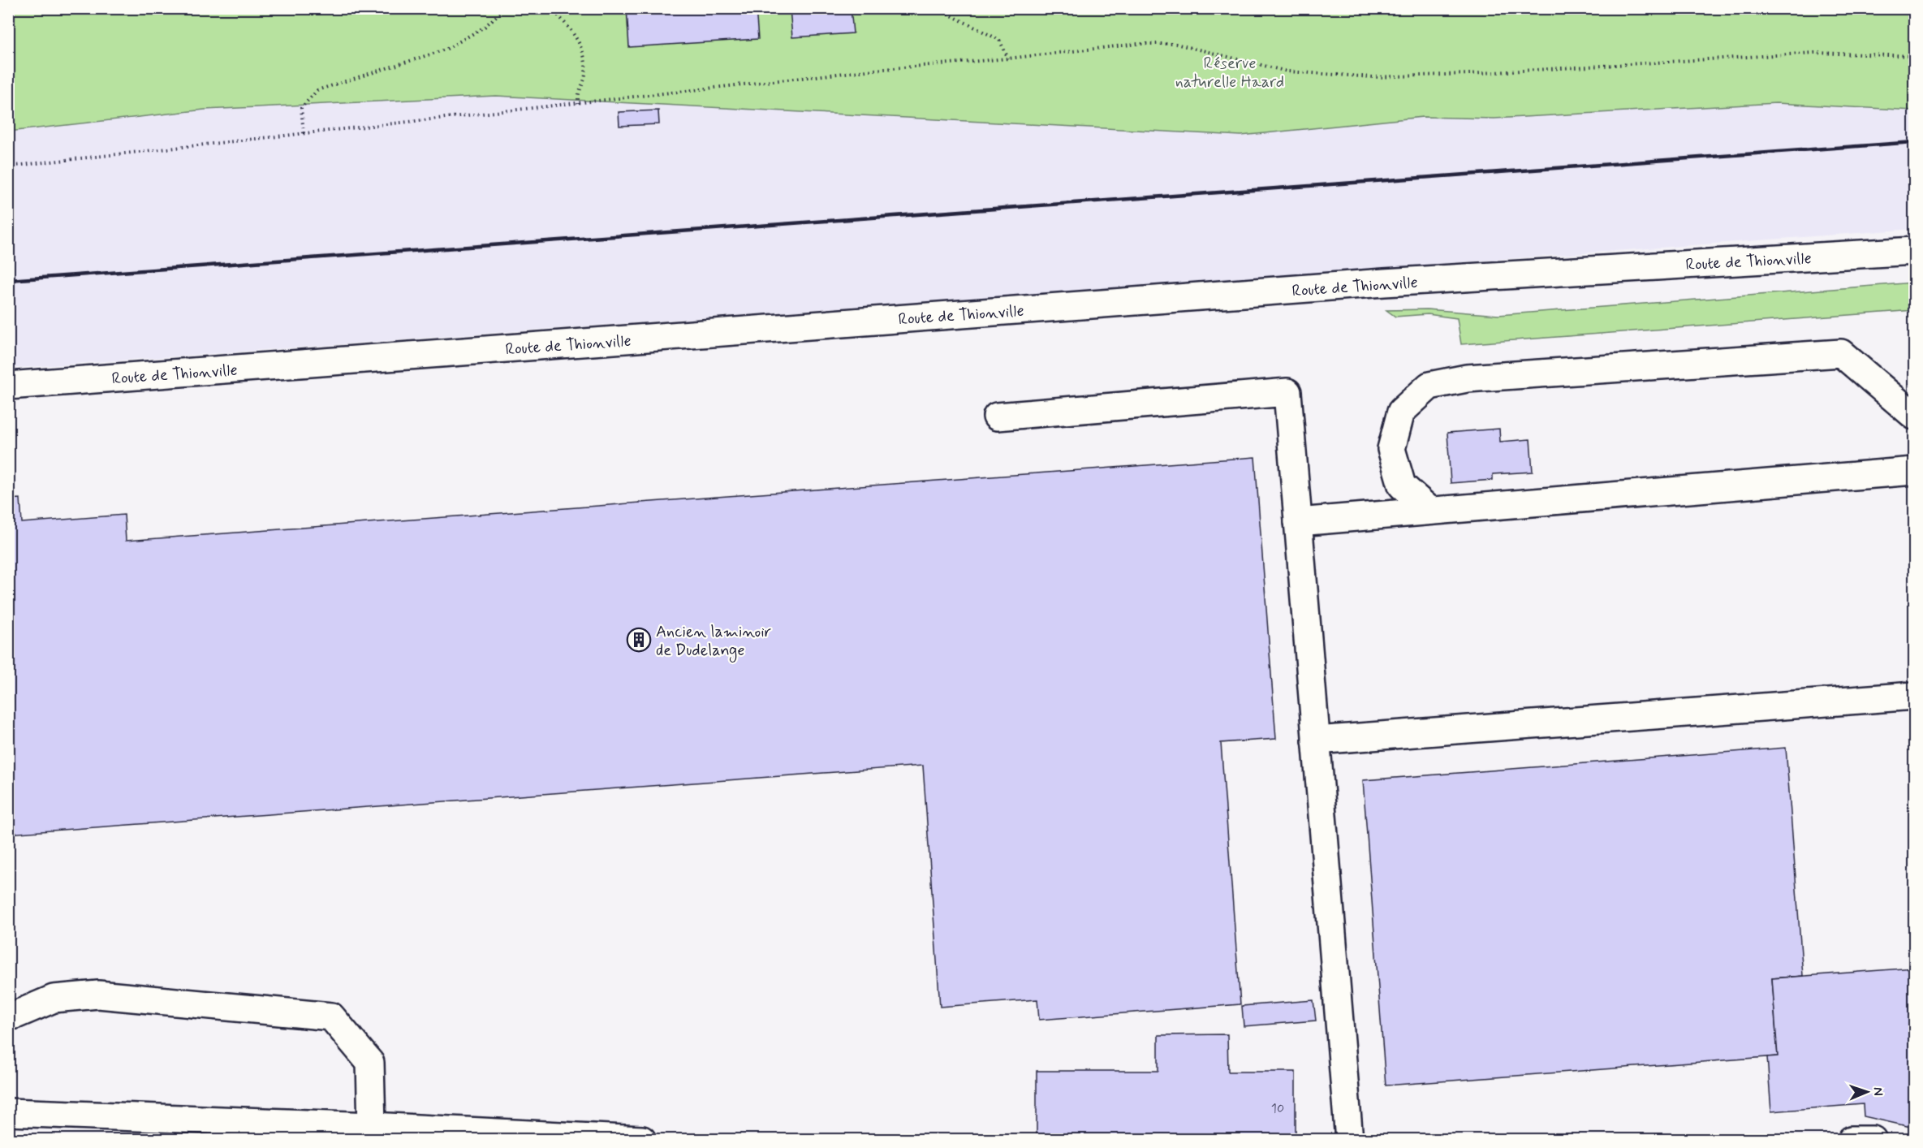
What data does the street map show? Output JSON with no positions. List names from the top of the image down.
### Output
{
  "streets": {
    "main road": ["Route de Thionville"]
  },
  "parks": ["Réserve naturelle Haard"],
  "places": {
    "building": ["Ancien laminoir de Dudelange"]
  },
  "house_numbers": ["10"],
  "north": "right"
}
